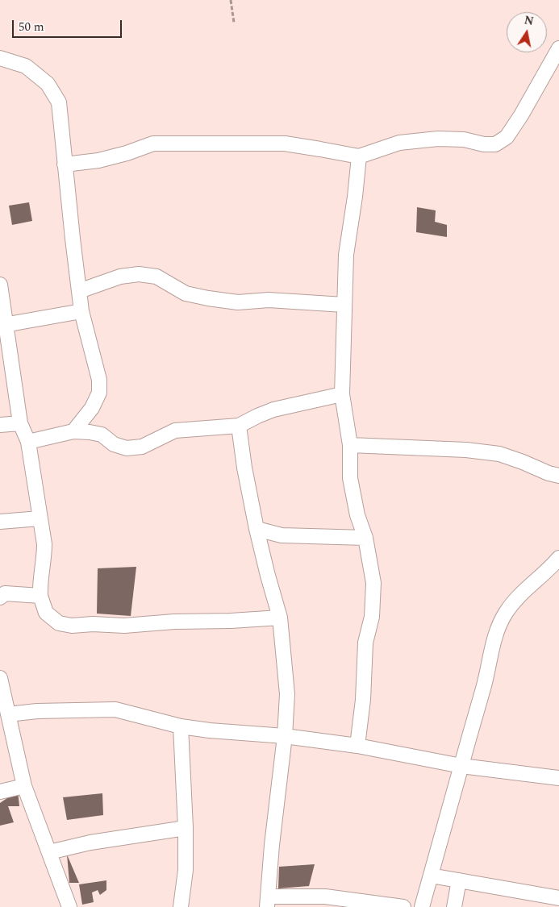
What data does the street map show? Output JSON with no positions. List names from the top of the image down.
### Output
{
  "scale_bar": "50 m",
  "north": "top"
}
